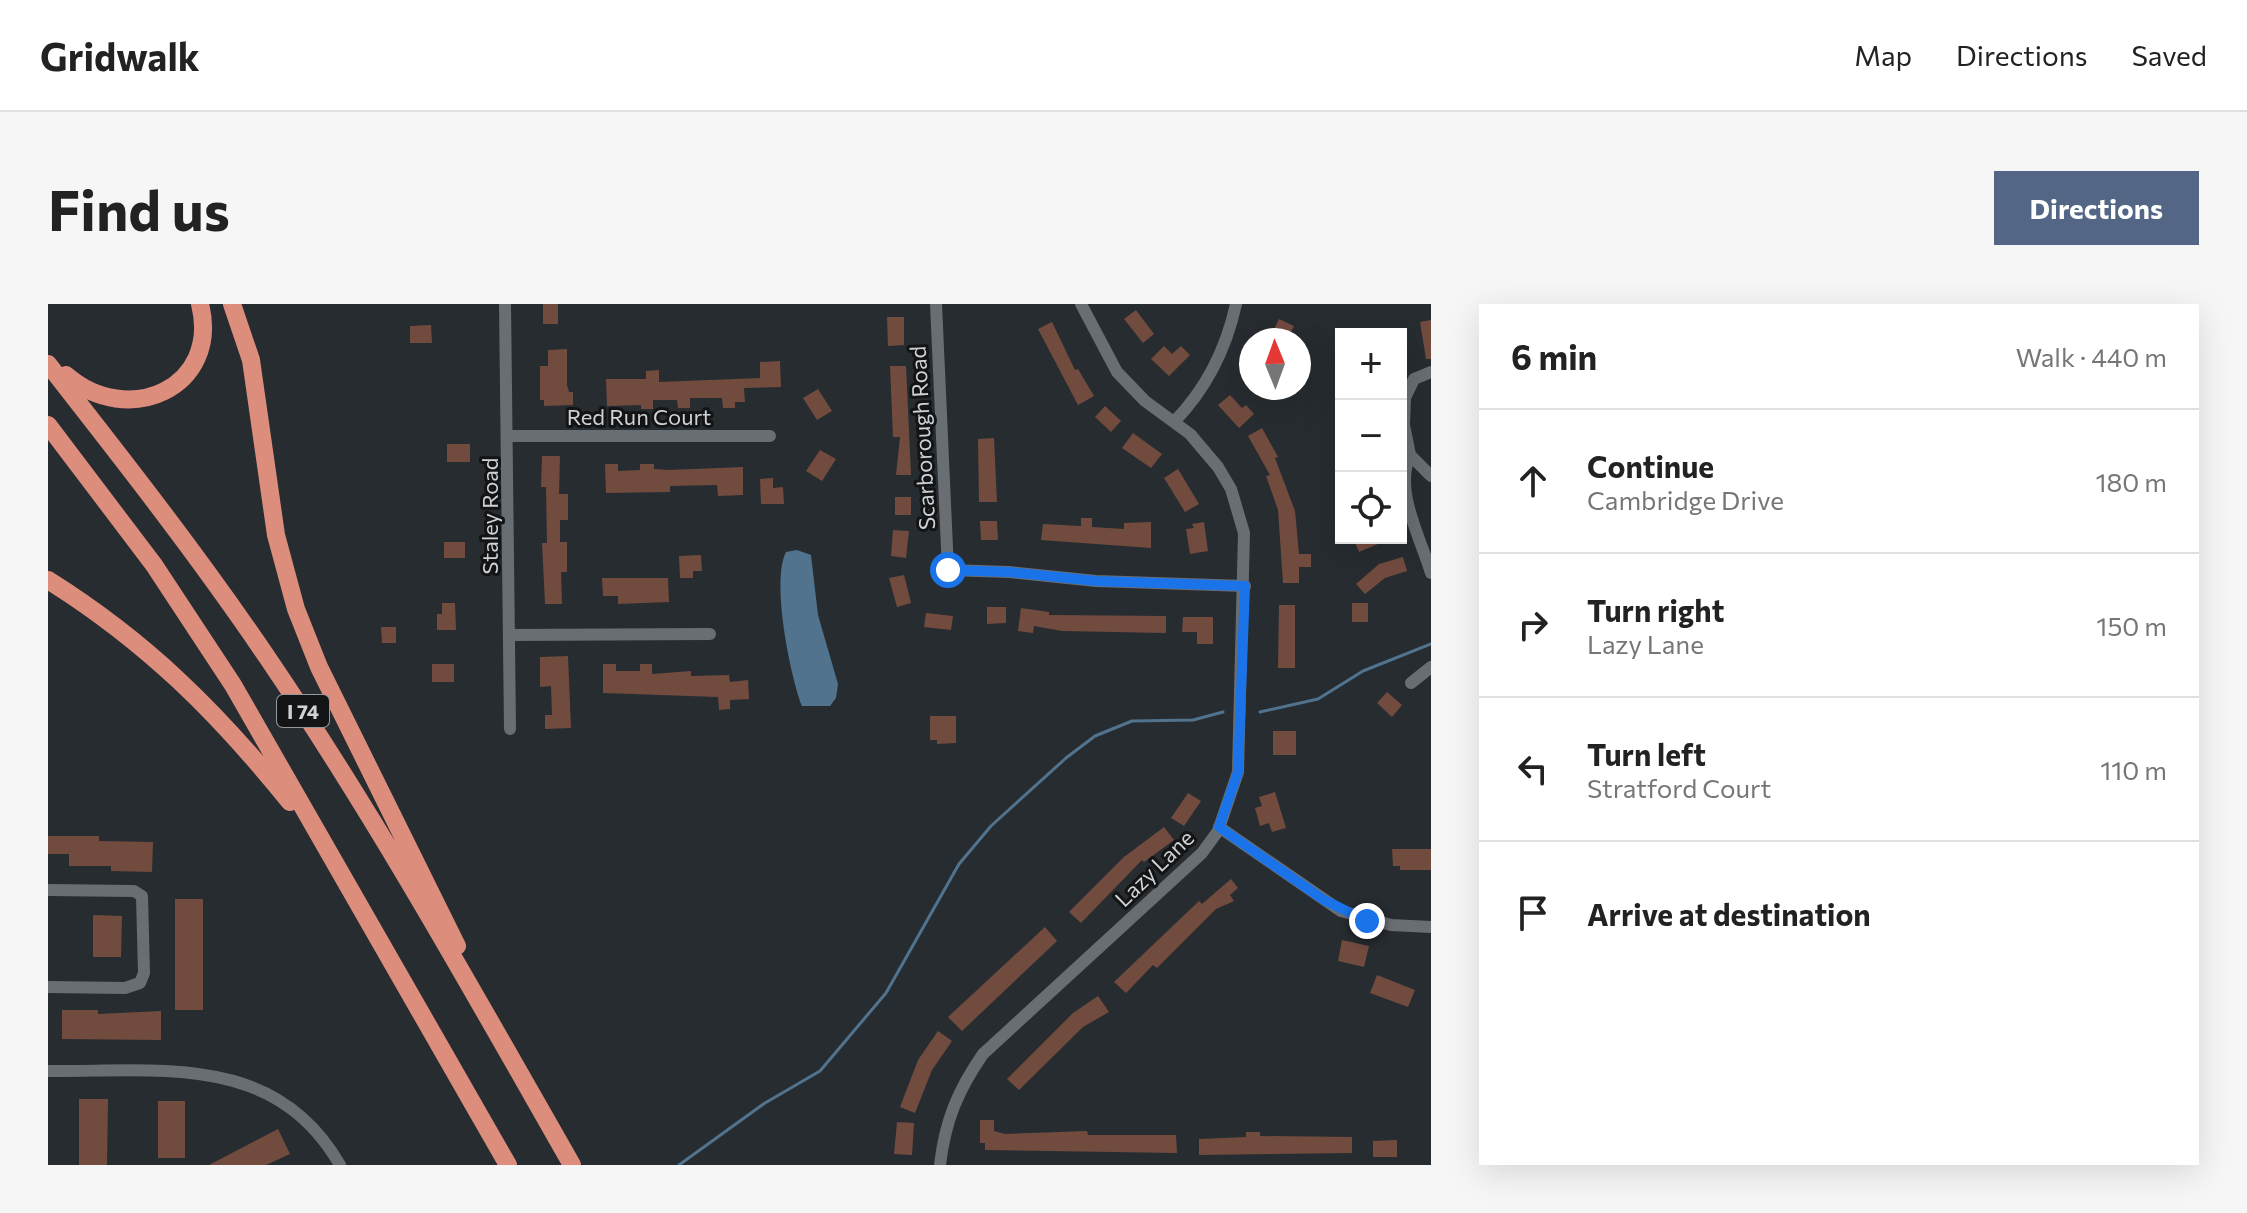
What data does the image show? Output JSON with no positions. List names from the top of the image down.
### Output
{
  "streets": {
    "highway": ["I 74"],
    "street": [
      "Red Run Court",
      "Scarborough Road",
      "Staley Road",
      "Lazy Lane"
    ]
  },
  "crossings": [
    ["Red Run Court", "Staley Road"],
    ["Scarborough Road", "Lazy Lane"]
  ],
  "north": "top",
  "page": {
    "header": "Gridwalk",
    "nav": ["Map", "Directions", "Saved"],
    "buttons": "Directions",
    "title": "Find us",
    "heading": ["6 min", "Walk · 440 m"],
    "map_buttons": ["+", "−"],
    "list": [
      ["Continue", "Cambridge Drive", "180 m"],
      ["Turn right", "Lazy Lane", "150 m"],
      ["Turn left", "Stratford Court", "110 m"],
      "Arrive at destination"
    ]
  }
}
